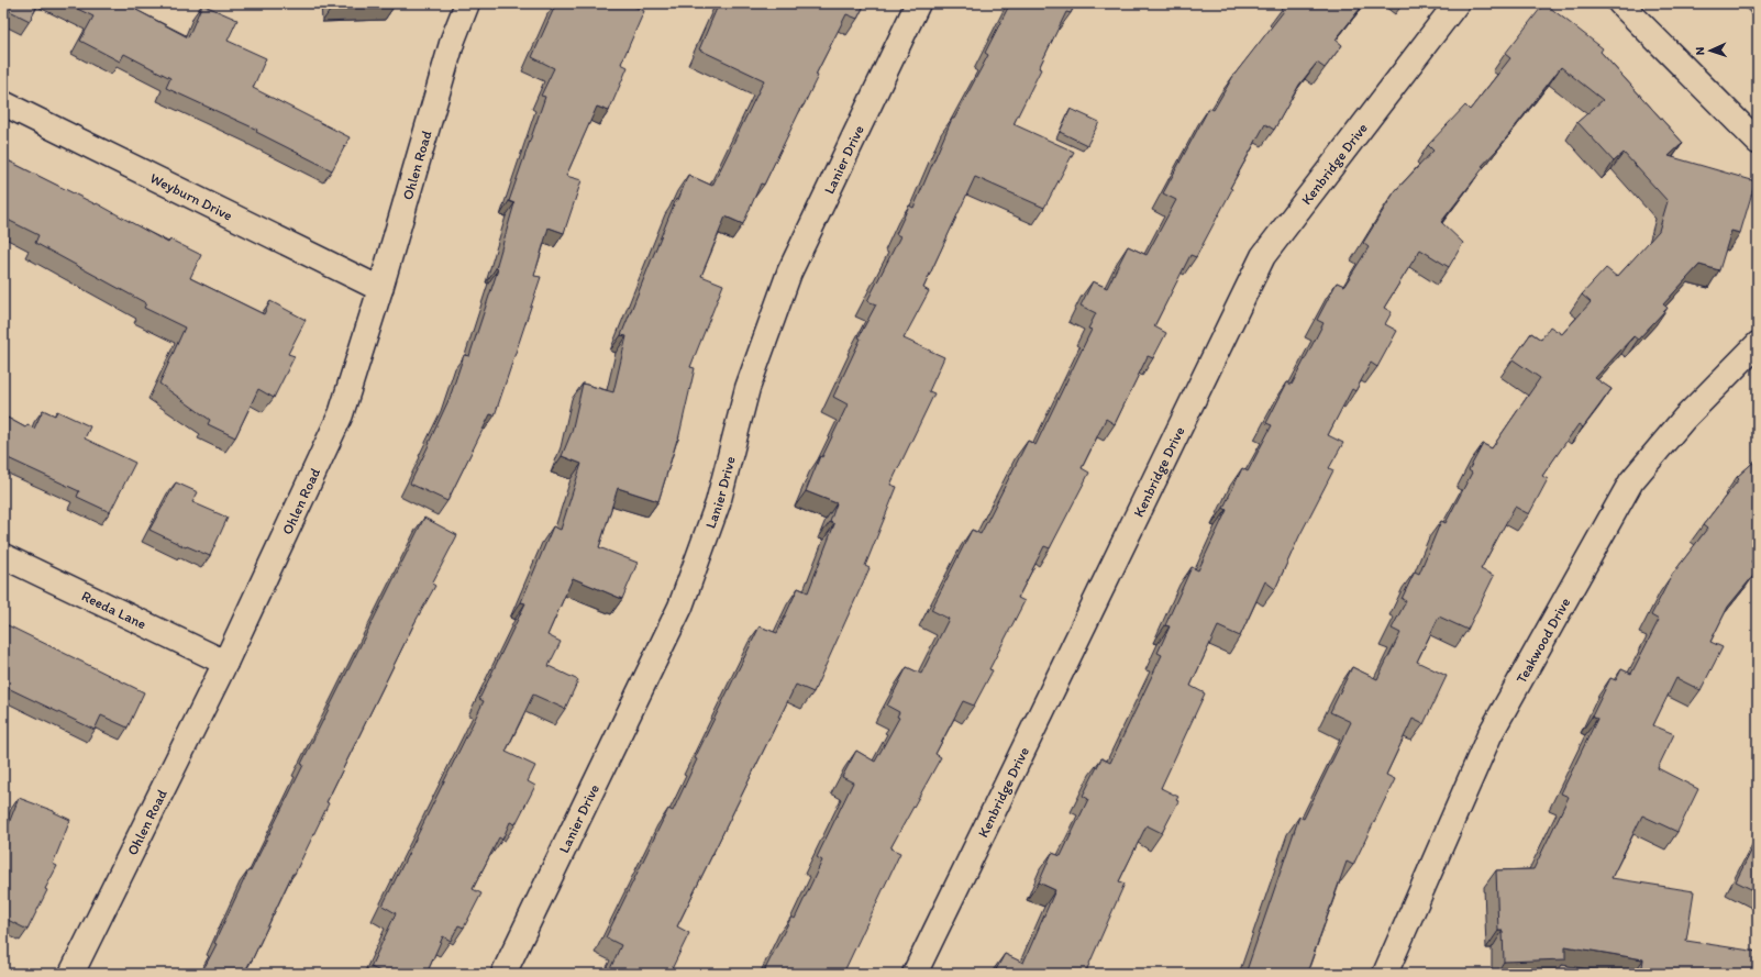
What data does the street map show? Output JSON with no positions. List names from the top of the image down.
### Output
{
  "streets": {
    "street": [
      "Lanier Drive",
      "Kenbridge Drive",
      "Ohlen Road",
      "Weyburn Drive",
      "Reeda Lane",
      "Teakwood Drive"
    ]
  },
  "crossings": [
    ["Ohlen Road", "Weyburn Drive"],
    ["Ohlen Road", "Reeda Lane"]
  ],
  "north": "left"
}
